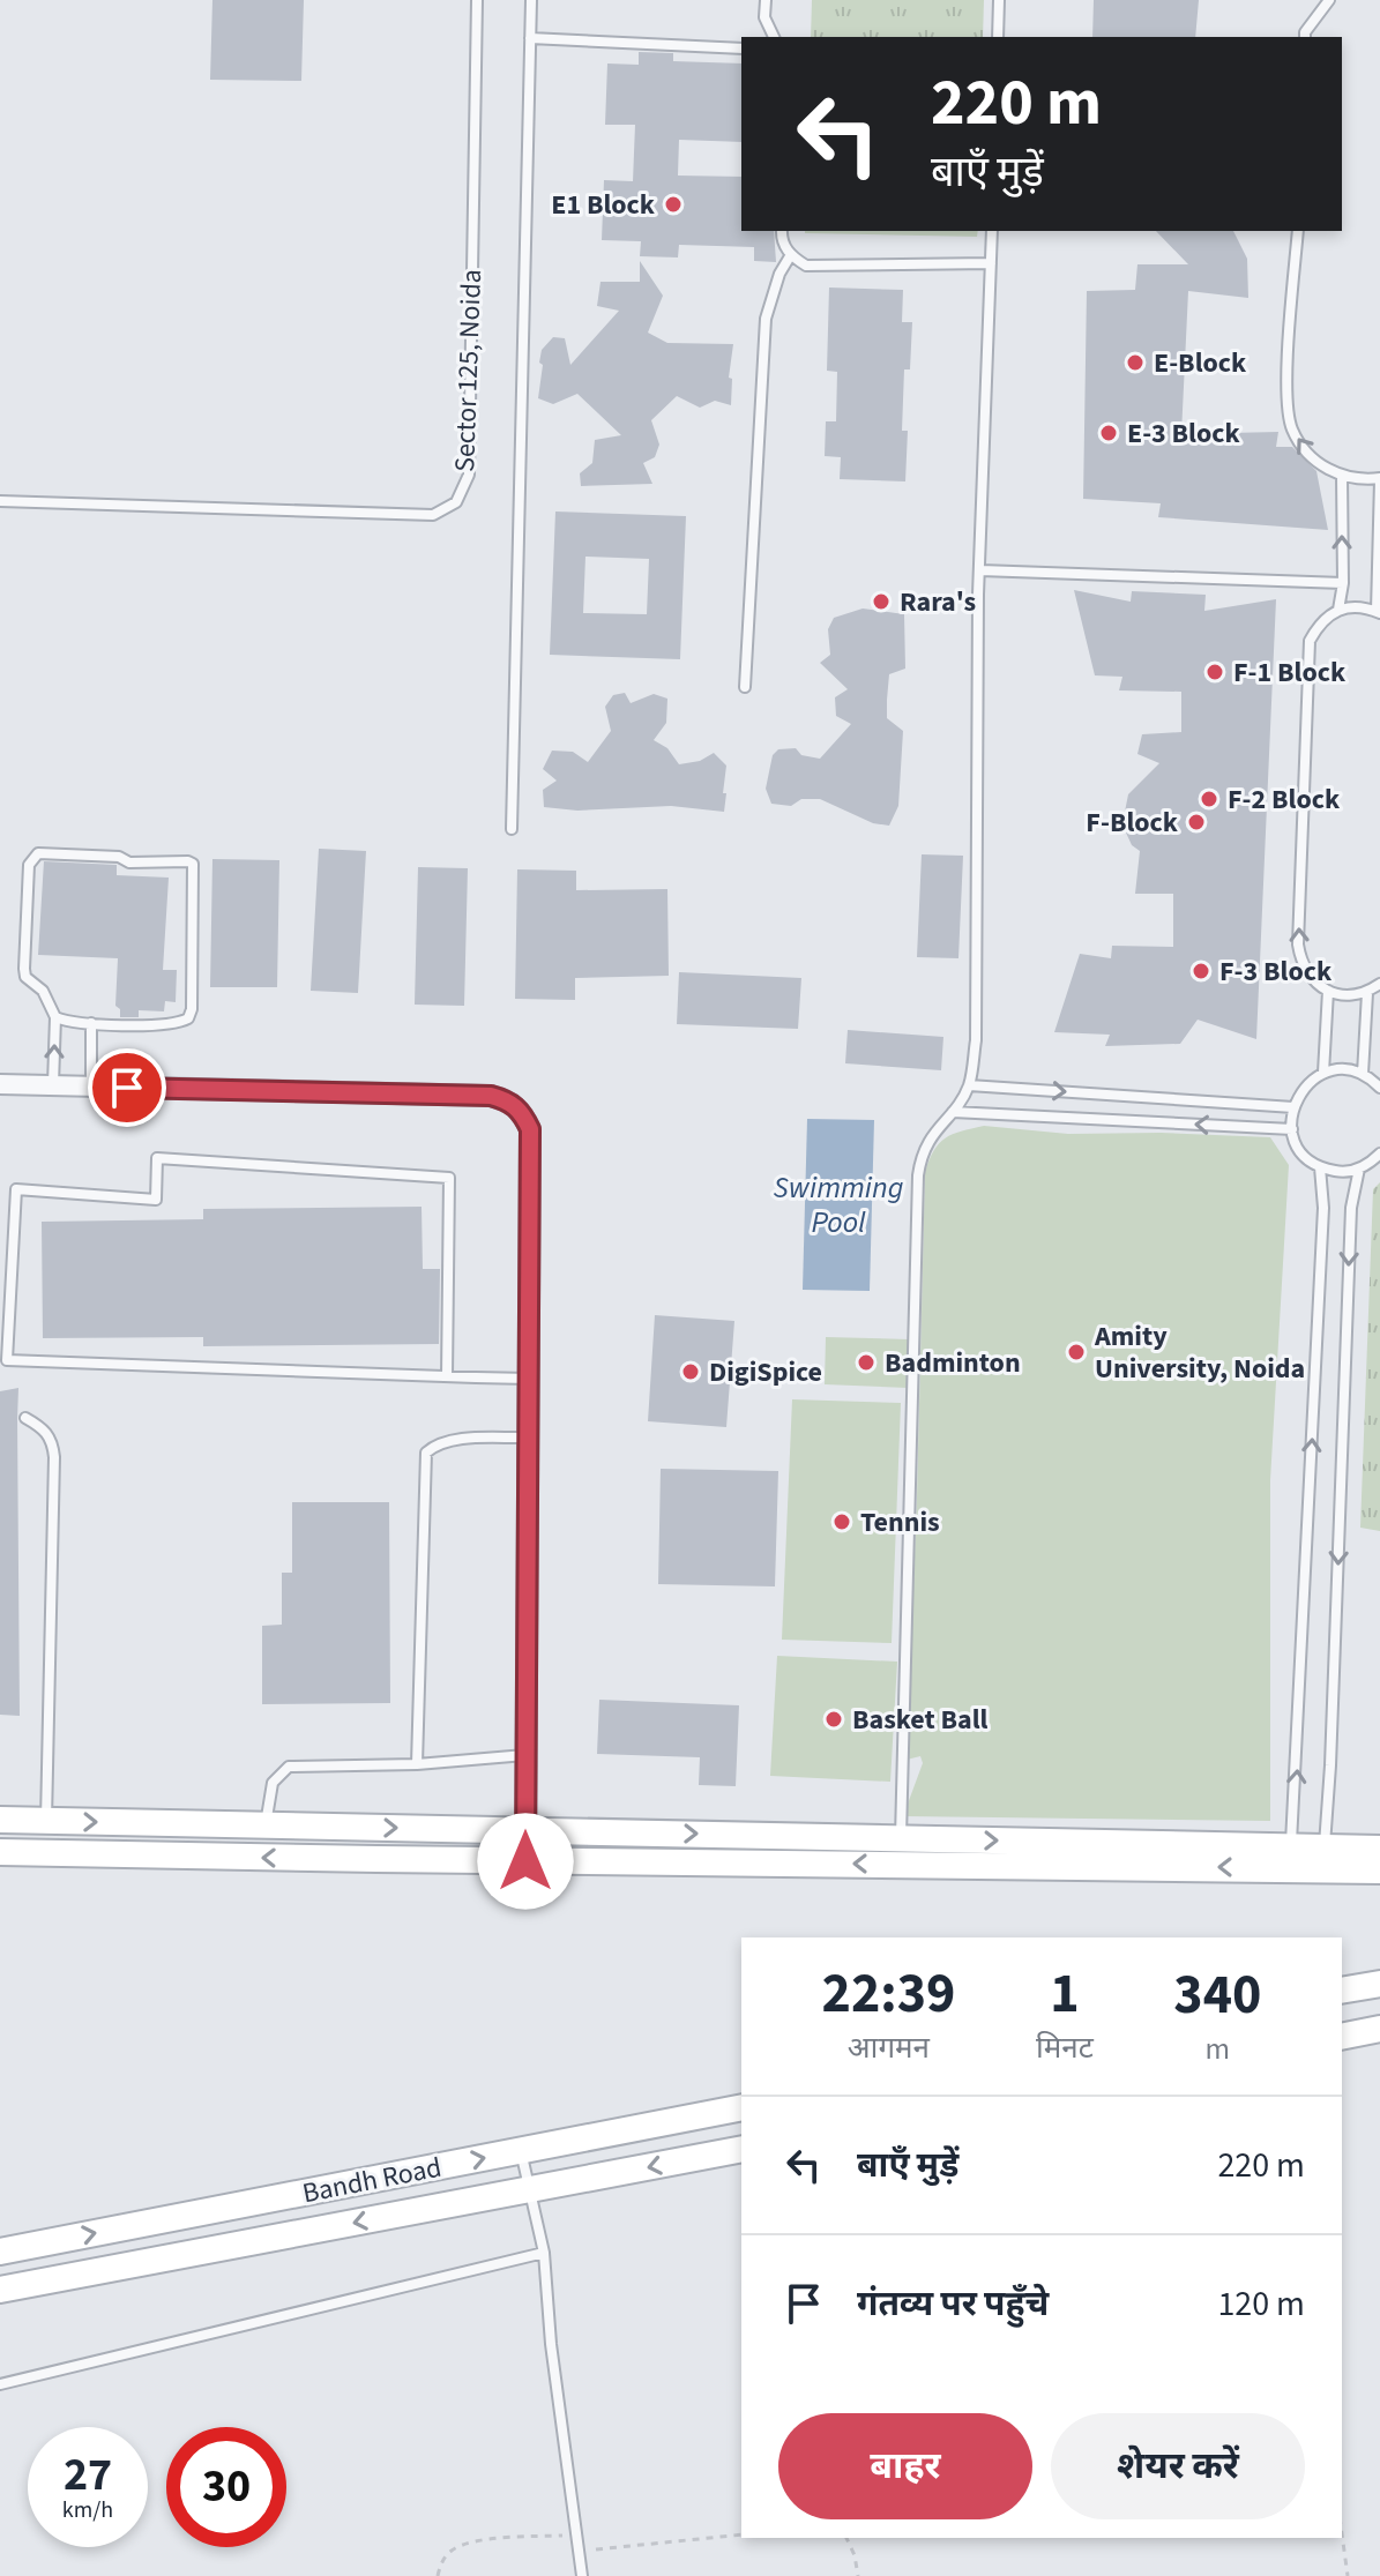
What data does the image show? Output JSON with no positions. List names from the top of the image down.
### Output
{
  "streets": {
    "street": ["Bandh Road"],
    "lane": ["Sector 125, Noida"]
  },
  "water": ["Swimming Pool"],
  "places": [
    "E1 Block",
    "E-Block",
    "E-3 Block",
    "Rara's",
    "F-1 Block",
    "F-2 Block",
    "F-Block",
    "F-3 Block",
    "Amity University, Noida",
    "Badminton",
    "DigiSpice",
    "Tennis",
    "Basket Ball"
  ],
  "page": {
    "turn": ["220 m", "बाएँ मुड़ें"],
    "eta": [
      "22:39",
      "आगमन",
      "1",
      "मिनट",
      "340",
      "m"
    ],
    "list": [
      {
        "name": "बाएँ मुड़ें",
        "value": "220 m"
      },
      {
        "name": "गंतव्य पर पहुँचे",
        "value": "120 m"
      }
    ],
    "buttons": ["बाहर", "शेयर करें"],
    "speed": "27 km/h",
    "limit": "30"
  }
}
